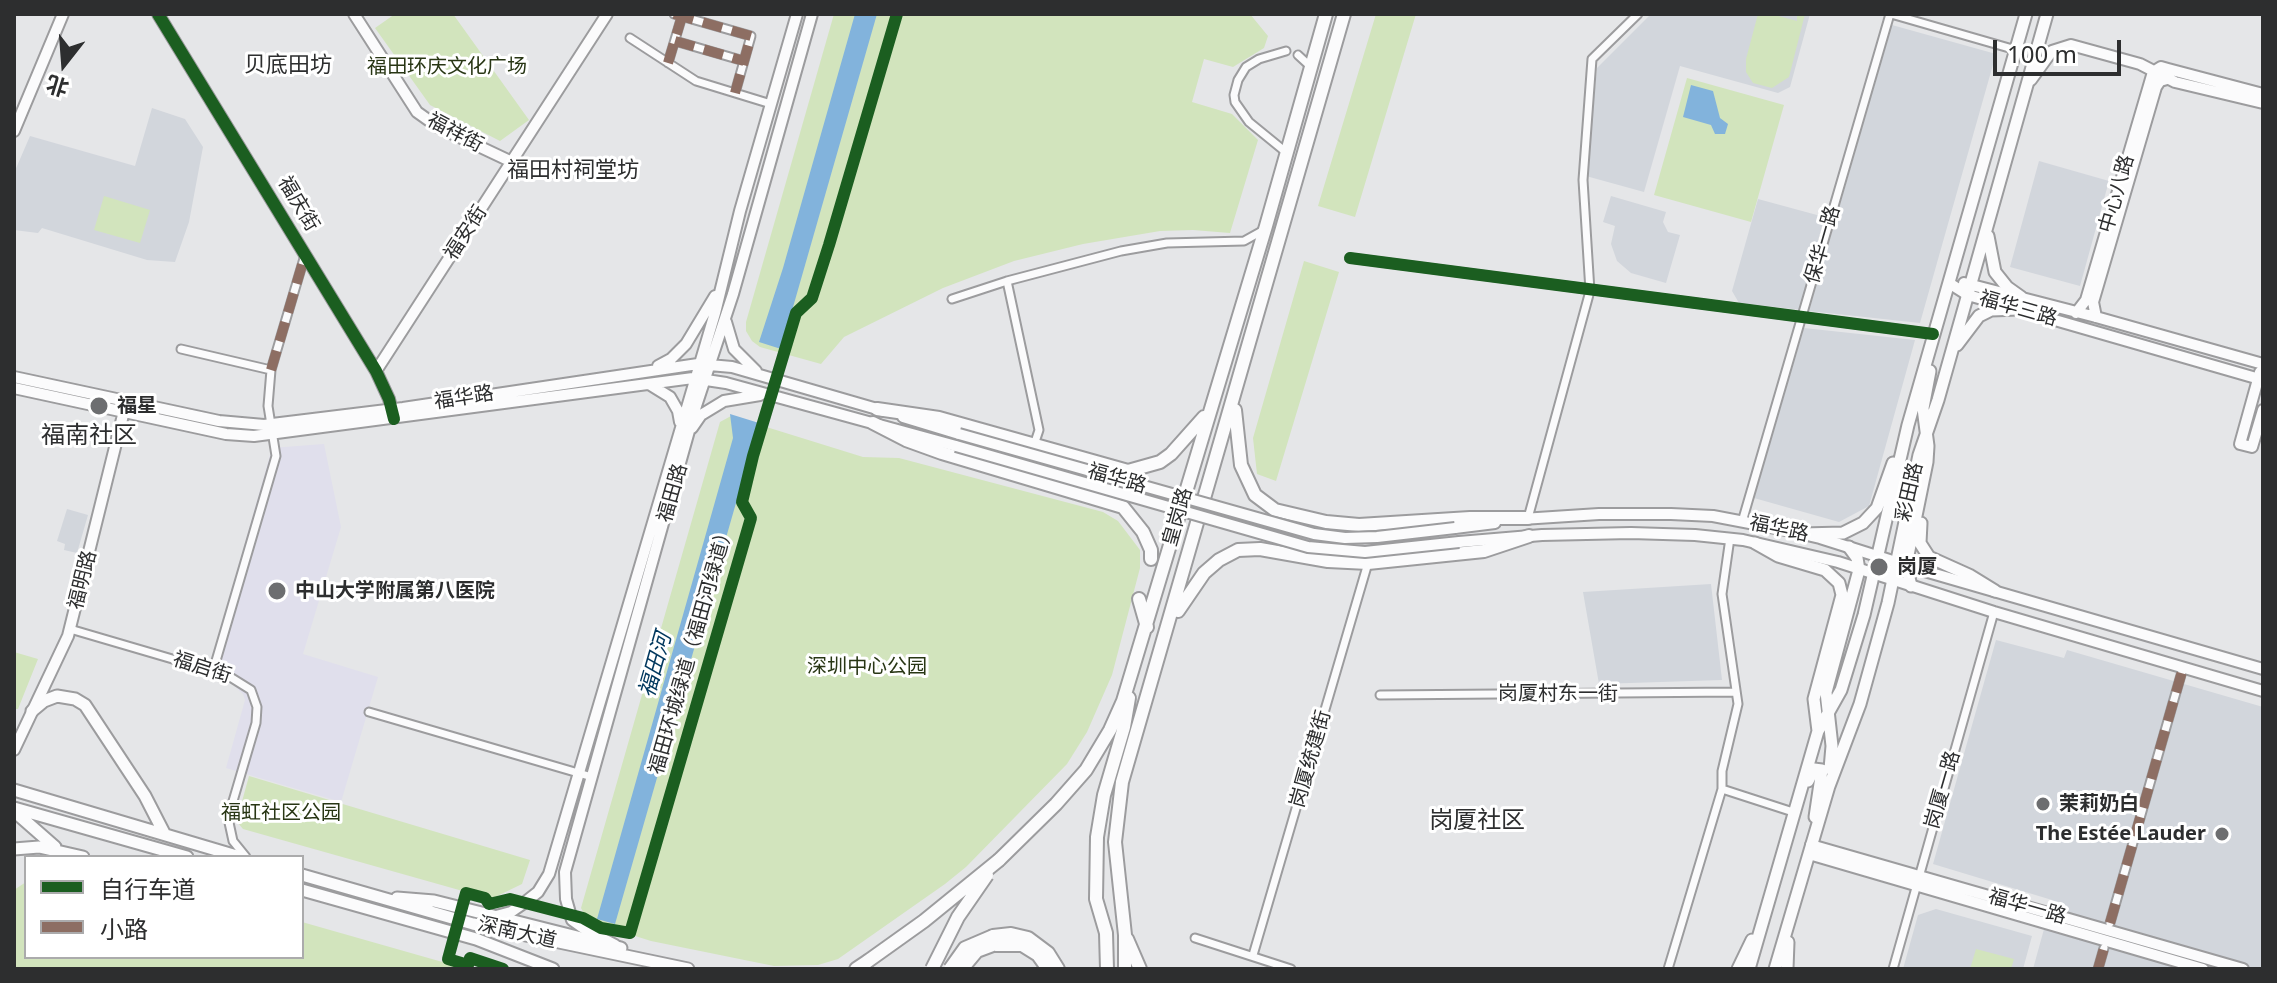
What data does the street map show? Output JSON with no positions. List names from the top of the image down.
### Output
{
  "streets": {
    "highway": ["皇岗路"],
    "main road": [
      "福祥街",
      "中心八路",
      "福庆街",
      "福安街",
      "福华三路",
      "福华路",
      "彩田路",
      "福田路",
      "福明路",
      "福华一路",
      "深南大道"
    ],
    "street": [
      "保华一路",
      "福启街",
      "岗厦村东一街",
      "岗厦统建街",
      "岗厦一路"
    ],
    "cycle path": ["福田环城绿道（福田河绿道）"]
  },
  "crossings": [
    ["福祥街", "福安街"],
    ["中心八路", "福华三路"],
    ["福庆街", "福安街"],
    ["福庆街", "福华路"],
    ["保华一路", "福华路"],
    ["福华三路", "彩田路"],
    ["福华路", "彩田路"],
    ["福华路", "福田路"],
    ["福华路", "福明路"],
    ["福华路", "岗厦一路"],
    ["彩田路", "福华一路"],
    ["福明路", "福启街"],
    ["岗厦一路", "福华一路"]
  ],
  "districts": [
    "贝底田坊",
    "福田村祠堂坊",
    "福南社区",
    "岗厦社区"
  ],
  "water": ["福田河"],
  "parks": ["福田环庆文化广场", "深圳中心公园", "福虹社区公园"],
  "places": [
    "福星",
    "岗厦",
    "中山大学附属第八医院",
    "茉莉奶白",
    "The Estée Lauder"
  ],
  "legend": ["自行车道", "小路"],
  "scale_bar": "100 m",
  "north": "bottom"
}
